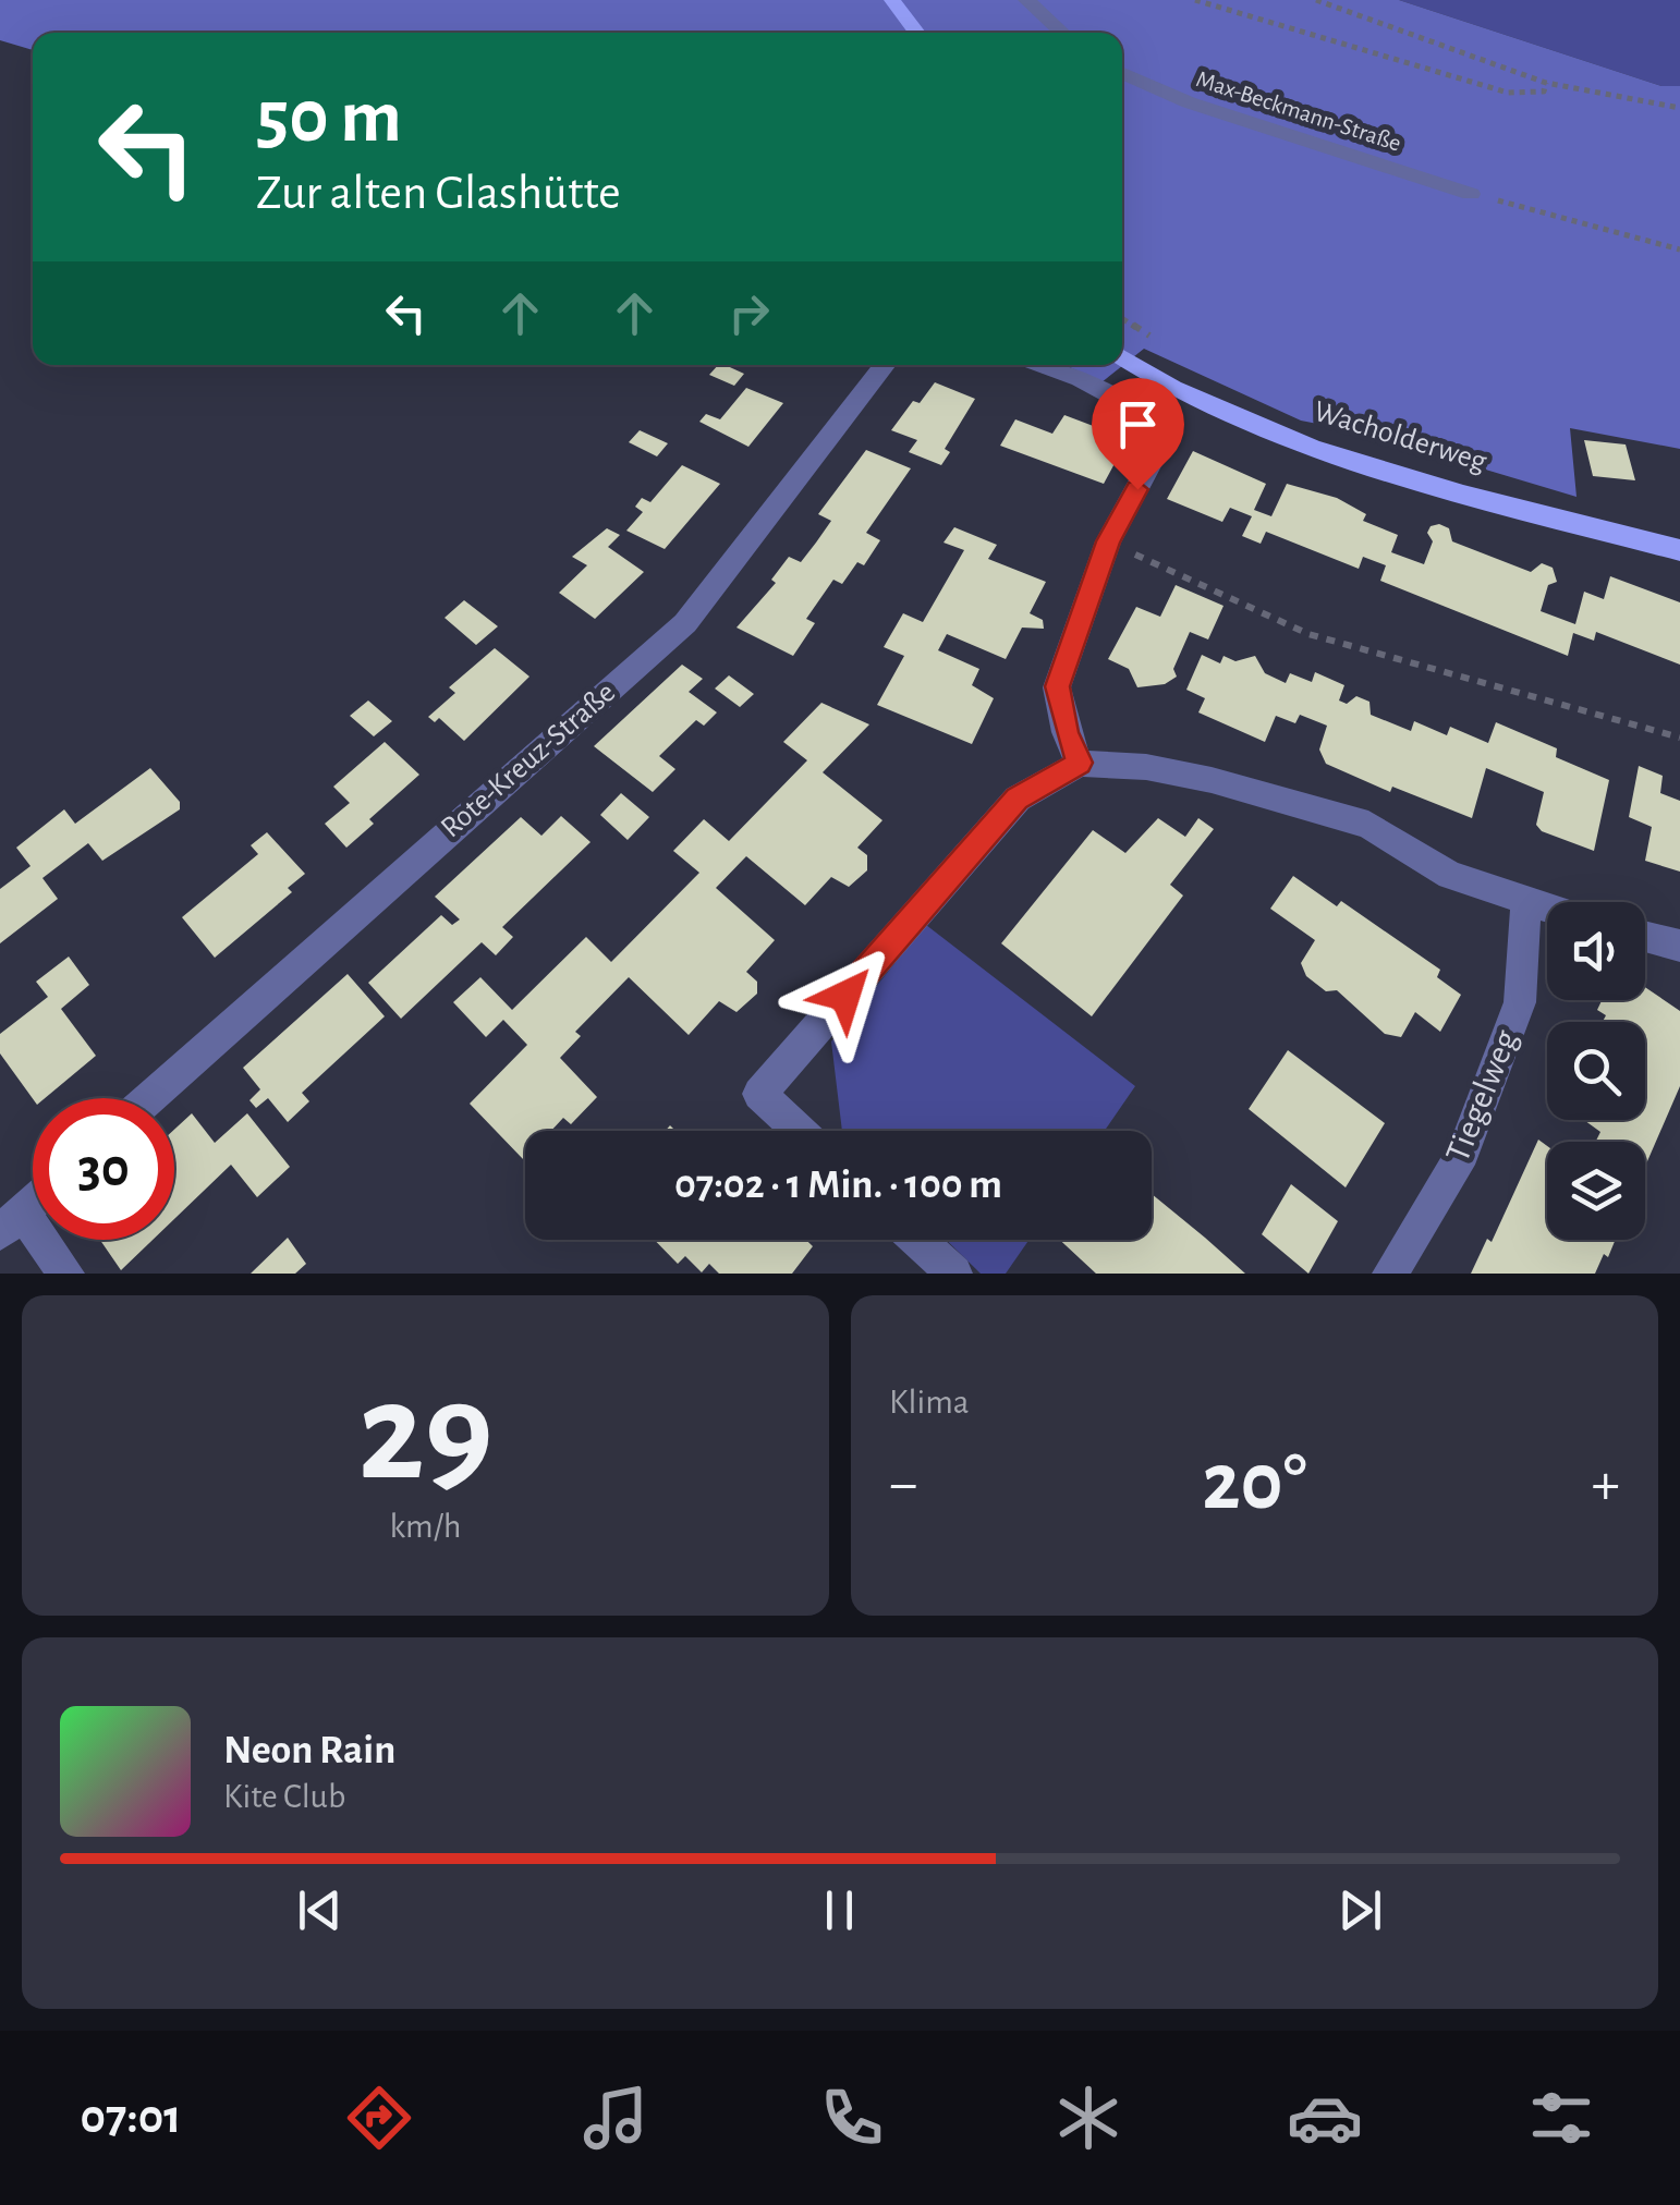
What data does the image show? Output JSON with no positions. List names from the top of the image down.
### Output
{
  "streets": {
    "main road": ["Wacholderweg"],
    "street": ["Max-Beckmann-Straße", "Rote-Kreuz-Straße", "Tiegelweg"]
  },
  "page": {
    "turn": ["50 m", "Zur alten Glashütte"],
    "limit": "30",
    "trip": "07:02 · 1 Min. · 100 m",
    "tile": [
      ["29", "km/h"],
      "Klima"
    ],
    "heat": ["−", "20°", "+"],
    "song": ["Neon Rain", "Kite Club"],
    "tabs": "07:01"
  }
}
